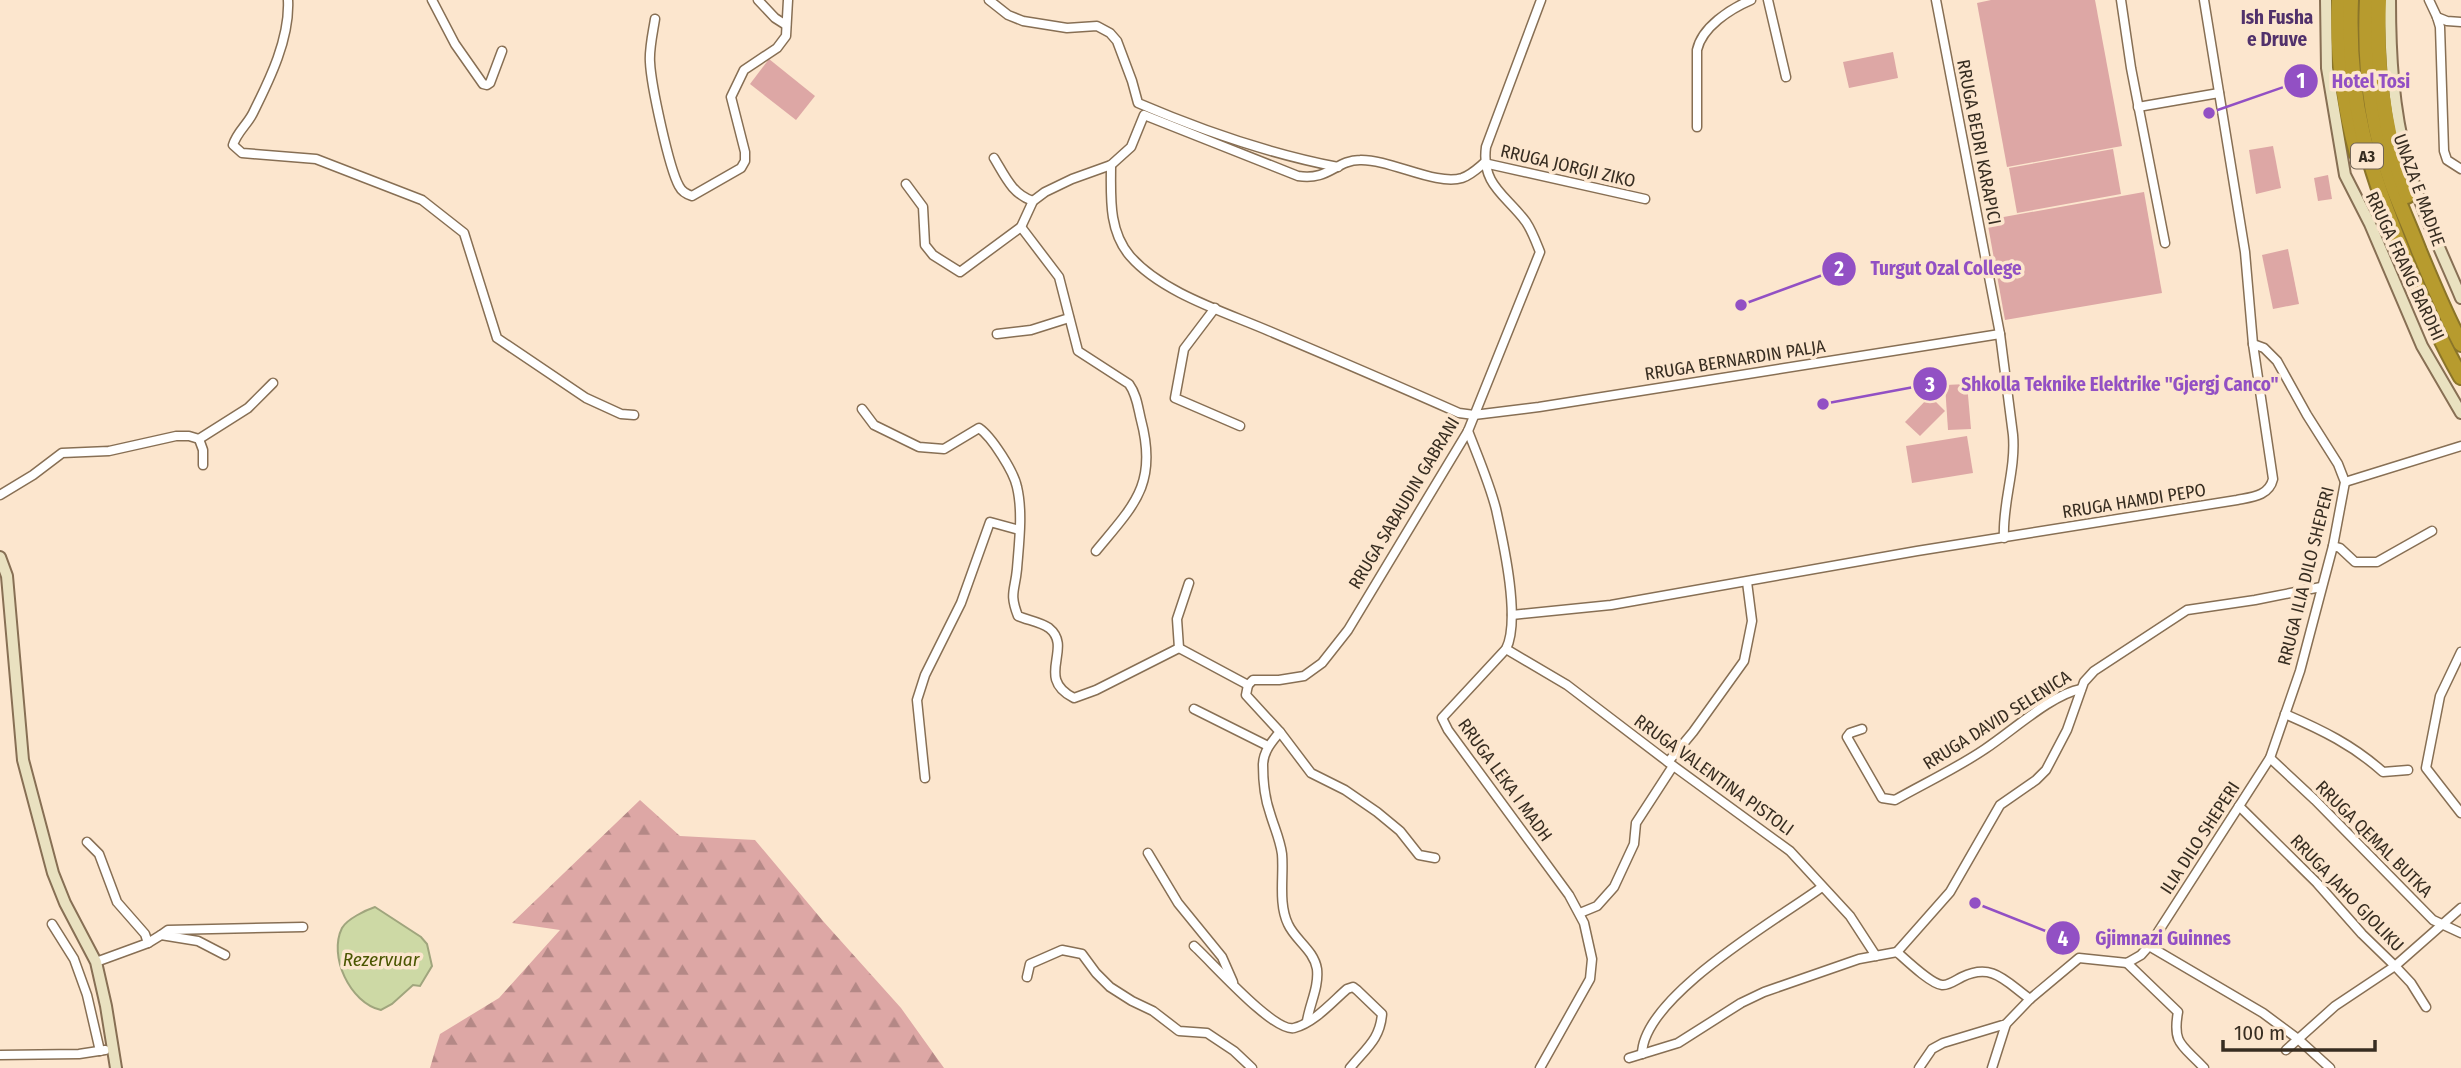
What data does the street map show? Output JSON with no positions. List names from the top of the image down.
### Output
{
  "streets": {
    "highway": ["A3", "UNAZA E MADHE"],
    "main road": ["RRUGA FRANG BARDHI"],
    "street": [
      "RRUGA BEDRI KARAPICI",
      "RRUGA JORGJI ZIKO",
      "RRUGA BERNARDIN PALJA",
      "RRUGA HAMDI PEPO",
      "RRUGA SABAUDIN GABRANI",
      "RRUGA ILIA DILO SHEPERI",
      "RRUGA DAVID SELENICA",
      "RRUGA VALENTINA PISTOLI",
      "RRUGA LEKA I MADH",
      "ILIA DILO SHEPERI",
      "RRUGA QEMAL BUTKA",
      "RRUGA JAHO GJOLIKU"
    ]
  },
  "crossings": [
    ["RRUGA BEDRI KARAPICI", "RRUGA BERNARDIN PALJA"],
    ["RRUGA BEDRI KARAPICI", "RRUGA HAMDI PEPO"],
    ["RRUGA JORGJI ZIKO", "RRUGA SABAUDIN GABRANI"],
    ["RRUGA BERNARDIN PALJA", "RRUGA SABAUDIN GABRANI"],
    ["RRUGA HAMDI PEPO", "RRUGA ILIA DILO SHEPERI"],
    ["RRUGA ILIA DILO SHEPERI", "RRUGA DAVID SELENICA"],
    ["RRUGA ILIA DILO SHEPERI", "ILIA DILO SHEPERI"],
    ["RRUGA ILIA DILO SHEPERI", "RRUGA QEMAL BUTKA"],
    ["RRUGA VALENTINA PISTOLI", "RRUGA LEKA I MADH"],
    ["ILIA DILO SHEPERI", "RRUGA QEMAL BUTKA"],
    ["ILIA DILO SHEPERI", "RRUGA JAHO GJOLIKU"]
  ],
  "districts": ["Ish Fusha e Druve"],
  "water": ["Rezervuar"],
  "places": [
    "Hotel Tosi",
    "Turgut Ozal College",
    "Shkolla Teknike Elektrike \"Gjergj Canco\"",
    "Gjimnazi Guinnes"
  ],
  "scale_bar": "100 m"
}
